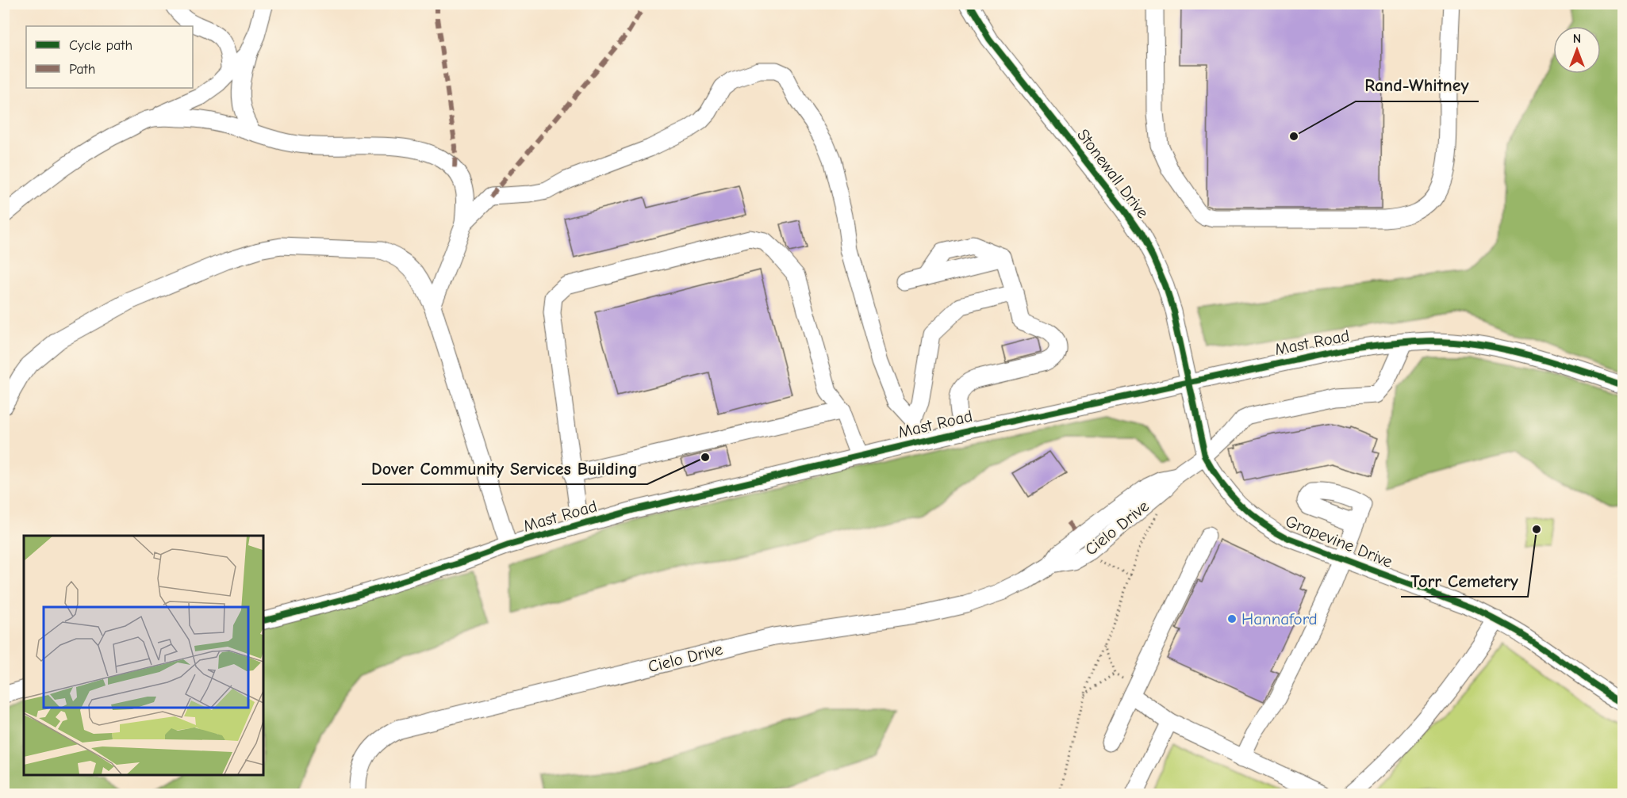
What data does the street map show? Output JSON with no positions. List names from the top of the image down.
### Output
{
  "streets": {
    "street": [
      "Stonewall Drive",
      "Mast Road",
      "Cielo Drive",
      "Grapevine Drive"
    ]
  },
  "crossings": [
    ["Stonewall Drive", "Mast Road"],
    ["Stonewall Drive", "Grapevine Drive"],
    ["Mast Road", "Cielo Drive"],
    ["Mast Road", "Grapevine Drive"],
    ["Cielo Drive", "Grapevine Drive"]
  ],
  "places": [
    "Rand-Whitney",
    "Dover Community Services Building",
    "Torr Cemetery",
    "Hannaford"
  ],
  "legend": ["Cycle path", "Path"],
  "north": "top"
}
